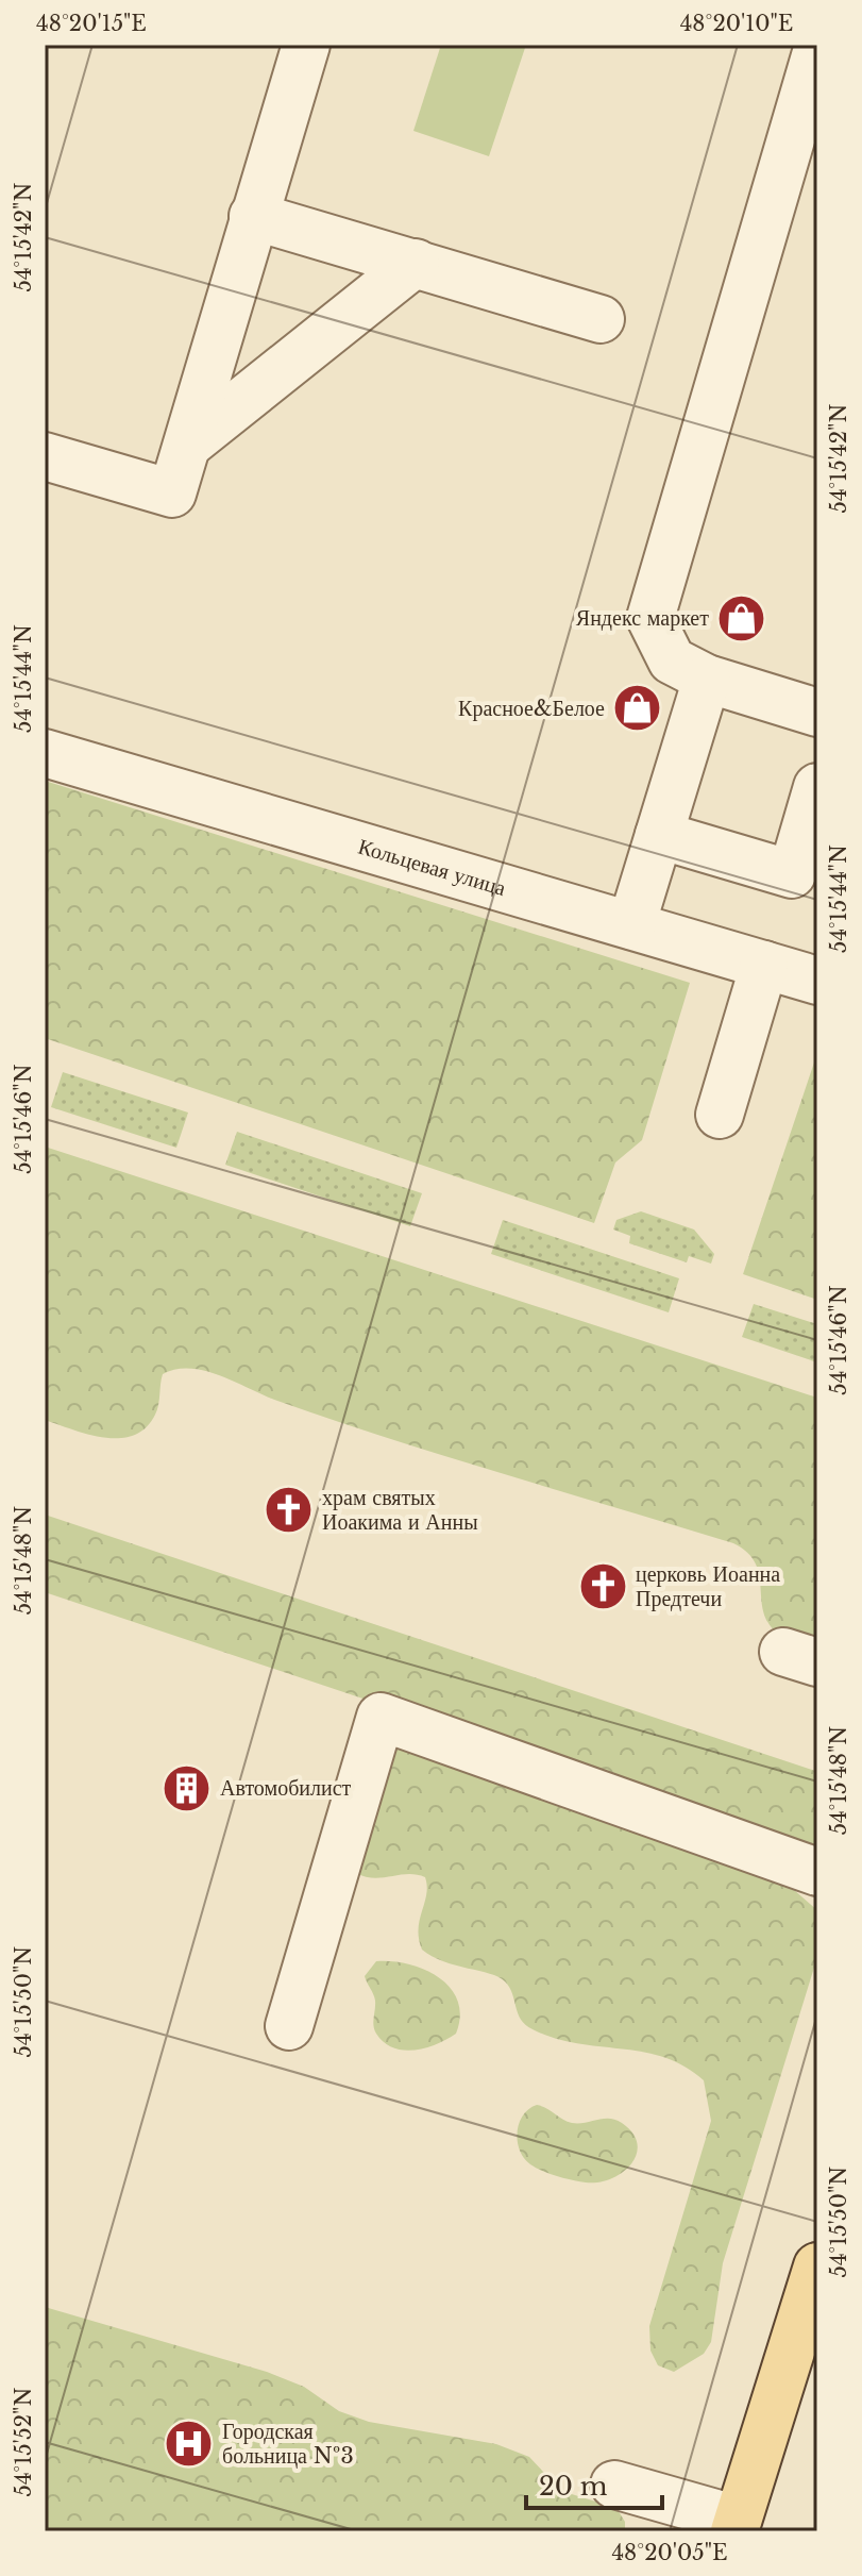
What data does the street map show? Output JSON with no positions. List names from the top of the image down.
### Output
{
  "streets": {
    "street": ["Кольцевая улица"]
  },
  "places": {
    "shop": ["Яндекс маркет", "Красное&Белое"],
    "church": ["храм святых Иоакима и Анны", "церковь Иоанна Предтечи"],
    "building": ["Автомобилист"],
    "hospital": ["Городская больница №3"]
  },
  "scale_bar": "20 m",
  "coordinates": [
    "48°20'15\"E",
    "48°20'10\"E",
    "54°15'42\"N",
    "54°15'44\"N",
    "54°15'46\"N",
    "54°15'48\"N",
    "54°15'50\"N",
    "54°15'52\"N",
    "48°20'05\"E"
  ]
}
